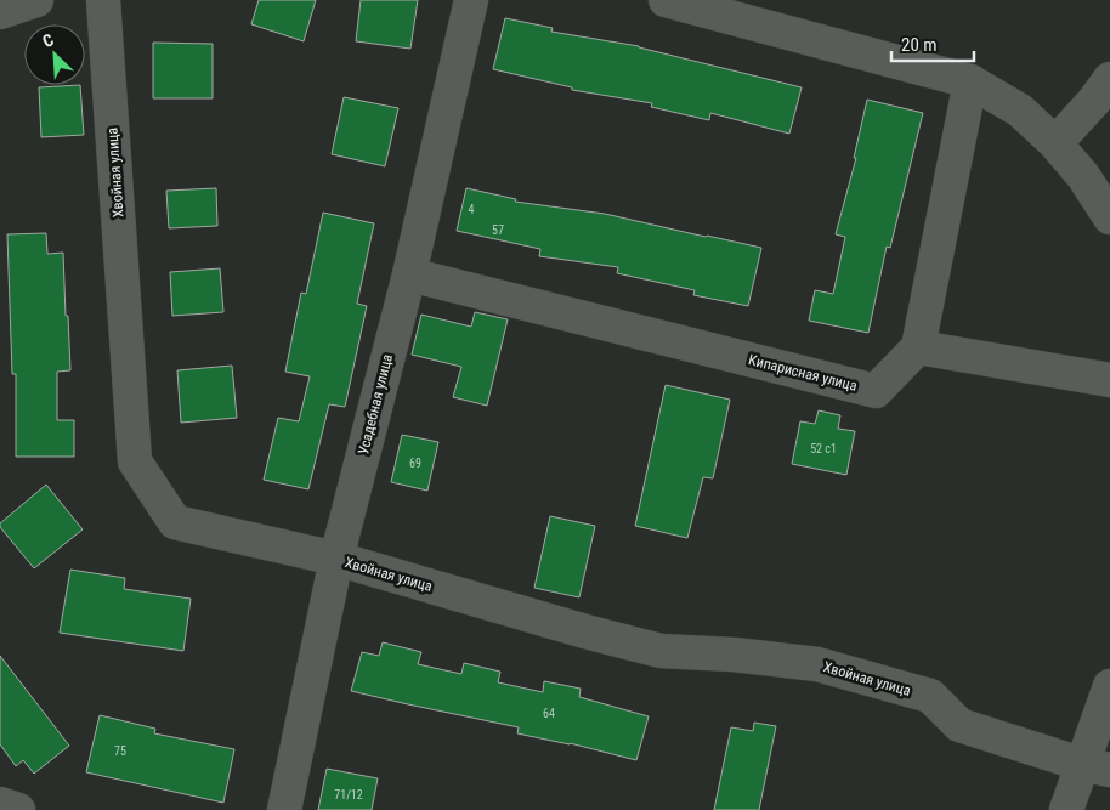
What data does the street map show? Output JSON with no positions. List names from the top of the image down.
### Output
{
  "streets": {
    "street": ["Хвойная улица", "Кипарисная улица", "Усадебная улица"]
  },
  "crossings": [
    ["Хвойная улица", "Усадебная улица"],
    ["Кипарисная улица", "Усадебная улица"]
  ],
  "house_numbers": [
    "4",
    "57",
    "52 с1",
    "69",
    "64",
    "75",
    "71/12"
  ],
  "scale_bar": "20 m",
  "north": "top left"
}
